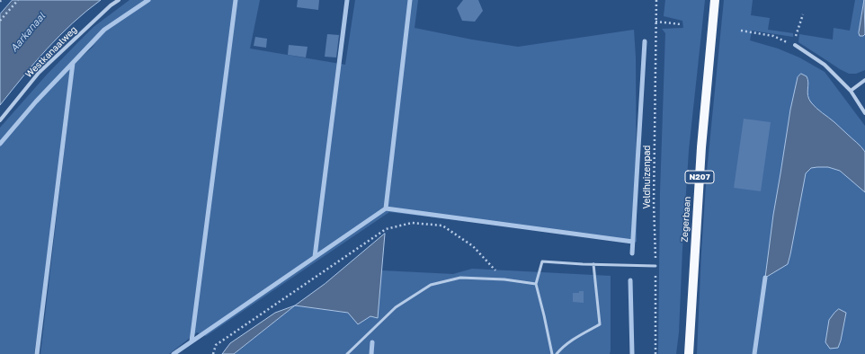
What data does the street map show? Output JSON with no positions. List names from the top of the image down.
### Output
{
  "streets": {
    "main road": ["N207", "Zegerbaan"],
    "street": ["Westkanaalweg"],
    "path": ["Veldhuizenpad"]
  },
  "water": ["Aarkanaal"]
}
